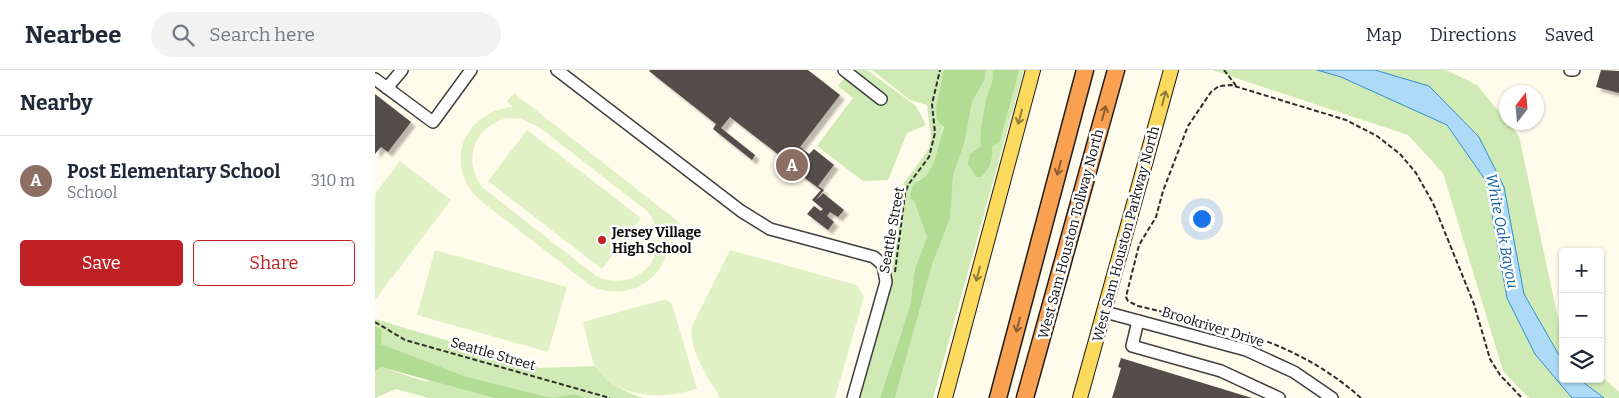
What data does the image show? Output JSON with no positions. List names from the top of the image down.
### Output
{
  "streets": {
    "highway": ["West Sam Houston Tollway North"],
    "main road": ["West Sam Houston Parkway North"],
    "street": ["Brookriver Drive"],
    "path": ["Seattle Street"]
  },
  "crossings": [
    ["West Sam Houston Parkway North", "Brookriver Drive"]
  ],
  "one_way": ["West Sam Houston Parkway North"],
  "water": ["White Oak Bayou"],
  "places": ["Jersey Village High School"],
  "north": "top",
  "page": {
    "header": "Nearbee",
    "search": "Search here",
    "nav": ["Map", "Directions", "Saved"],
    "heading": "Nearby",
    "list": [
      {
        "mark": "A",
        "name": "Post Elementary School",
        "note": "School",
        "value": "310 m"
      }
    ],
    "pins": "A",
    "buttons": ["Save", "Share"],
    "map_buttons": ["+", "−"]
  }
}
